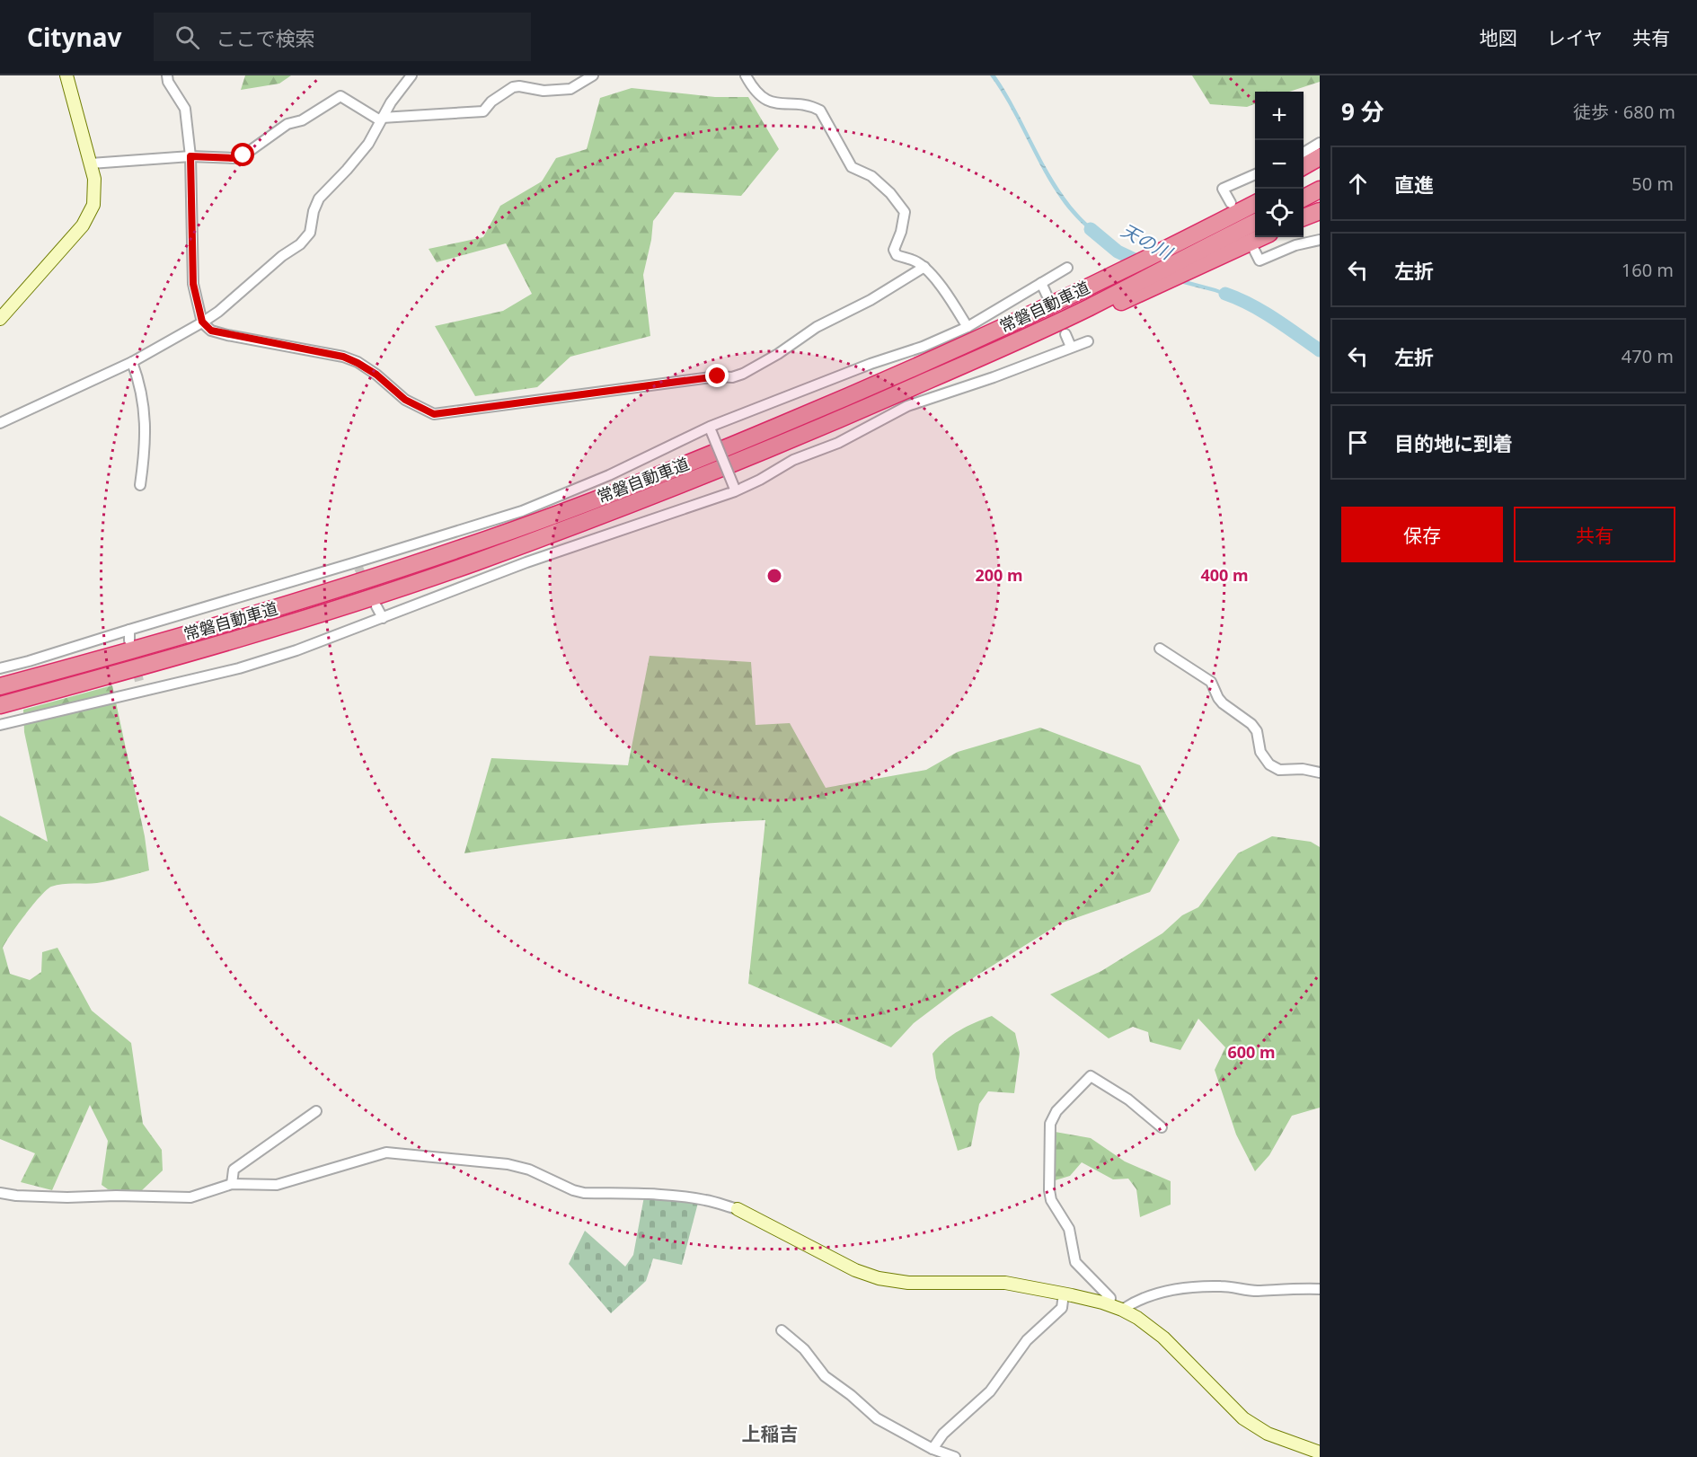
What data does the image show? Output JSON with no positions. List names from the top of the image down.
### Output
{
  "streets": {
    "highway": ["常磐自動車道"]
  },
  "districts": ["上稲吉"],
  "water": ["天の川"],
  "page": {
    "header": "Citynav",
    "search": "ここで検索",
    "nav": ["地図", "レイヤ", "共有"],
    "heading": ["9 分", "徒歩 · 680 m"],
    "map_buttons": ["+", "−"],
    "list": [
      ["直進", "50 m"],
      ["左折", "160 m"],
      ["左折", "470 m"],
      "目的地に到着"
    ],
    "buttons": ["保存", "共有"]
  },
  "rings": ["200 m", "400 m", "600 m"]
}
